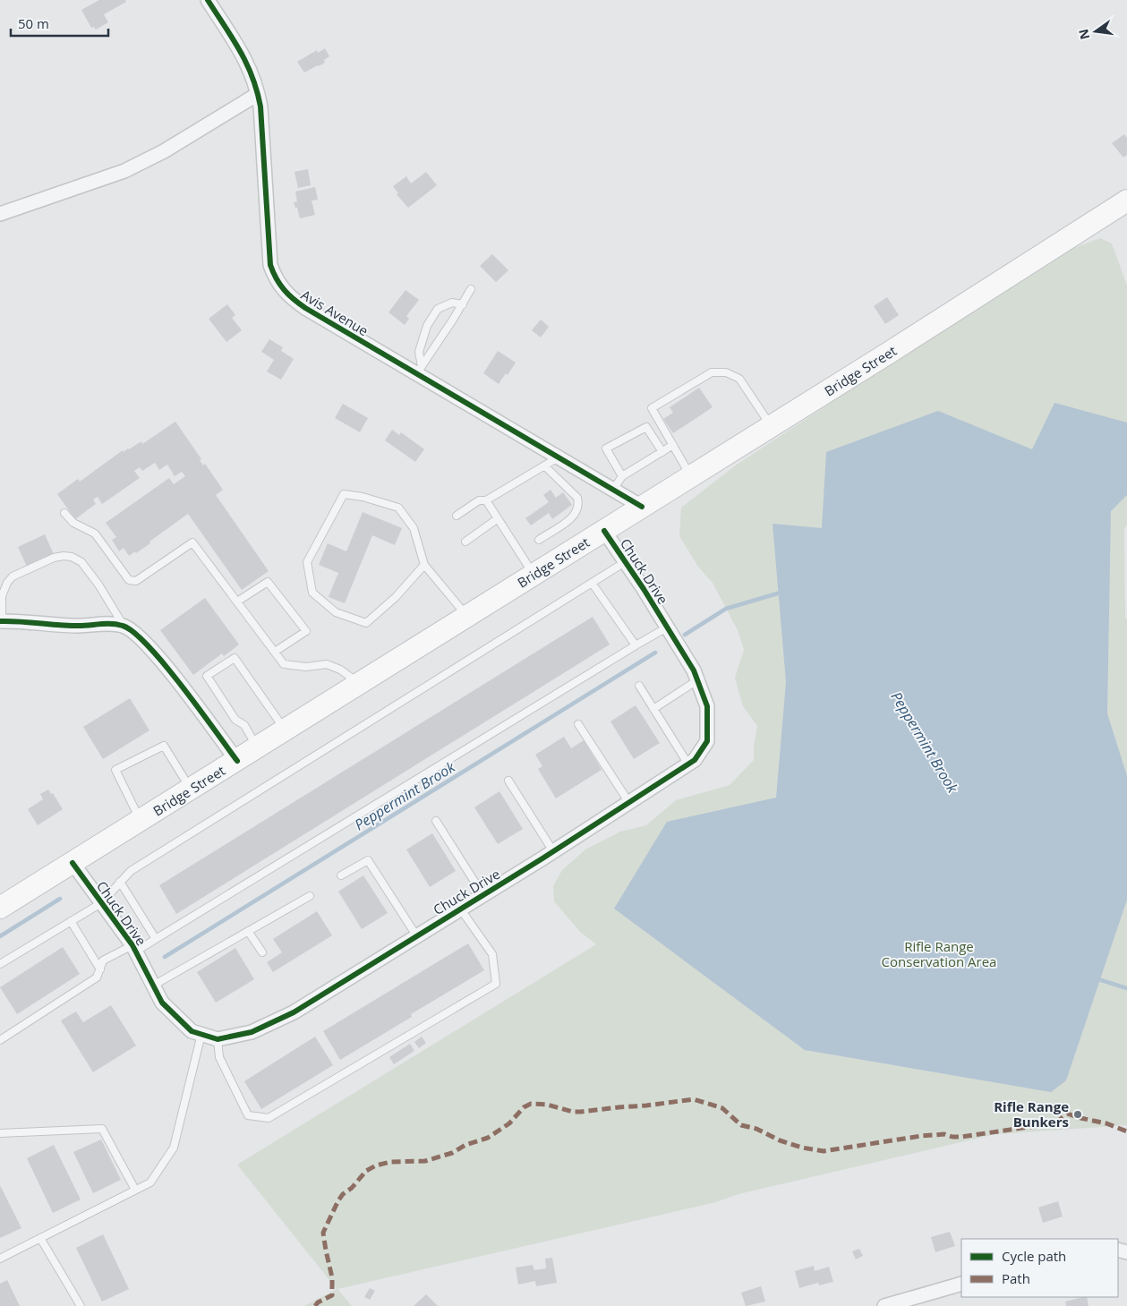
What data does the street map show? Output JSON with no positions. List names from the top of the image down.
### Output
{
  "streets": {
    "main road": ["Bridge Street"],
    "street": ["Avis Avenue", "Chuck Drive"]
  },
  "crossings": [
    ["Avis Avenue", "Bridge Street"],
    ["Bridge Street", "Chuck Drive"]
  ],
  "water": ["Peppermint Brook"],
  "parks": ["Rifle Range Conservation Area"],
  "places": ["Rifle Range Bunkers"],
  "legend": ["Cycle path", "Path"],
  "scale_bar": "50 m",
  "north": "left"
}
